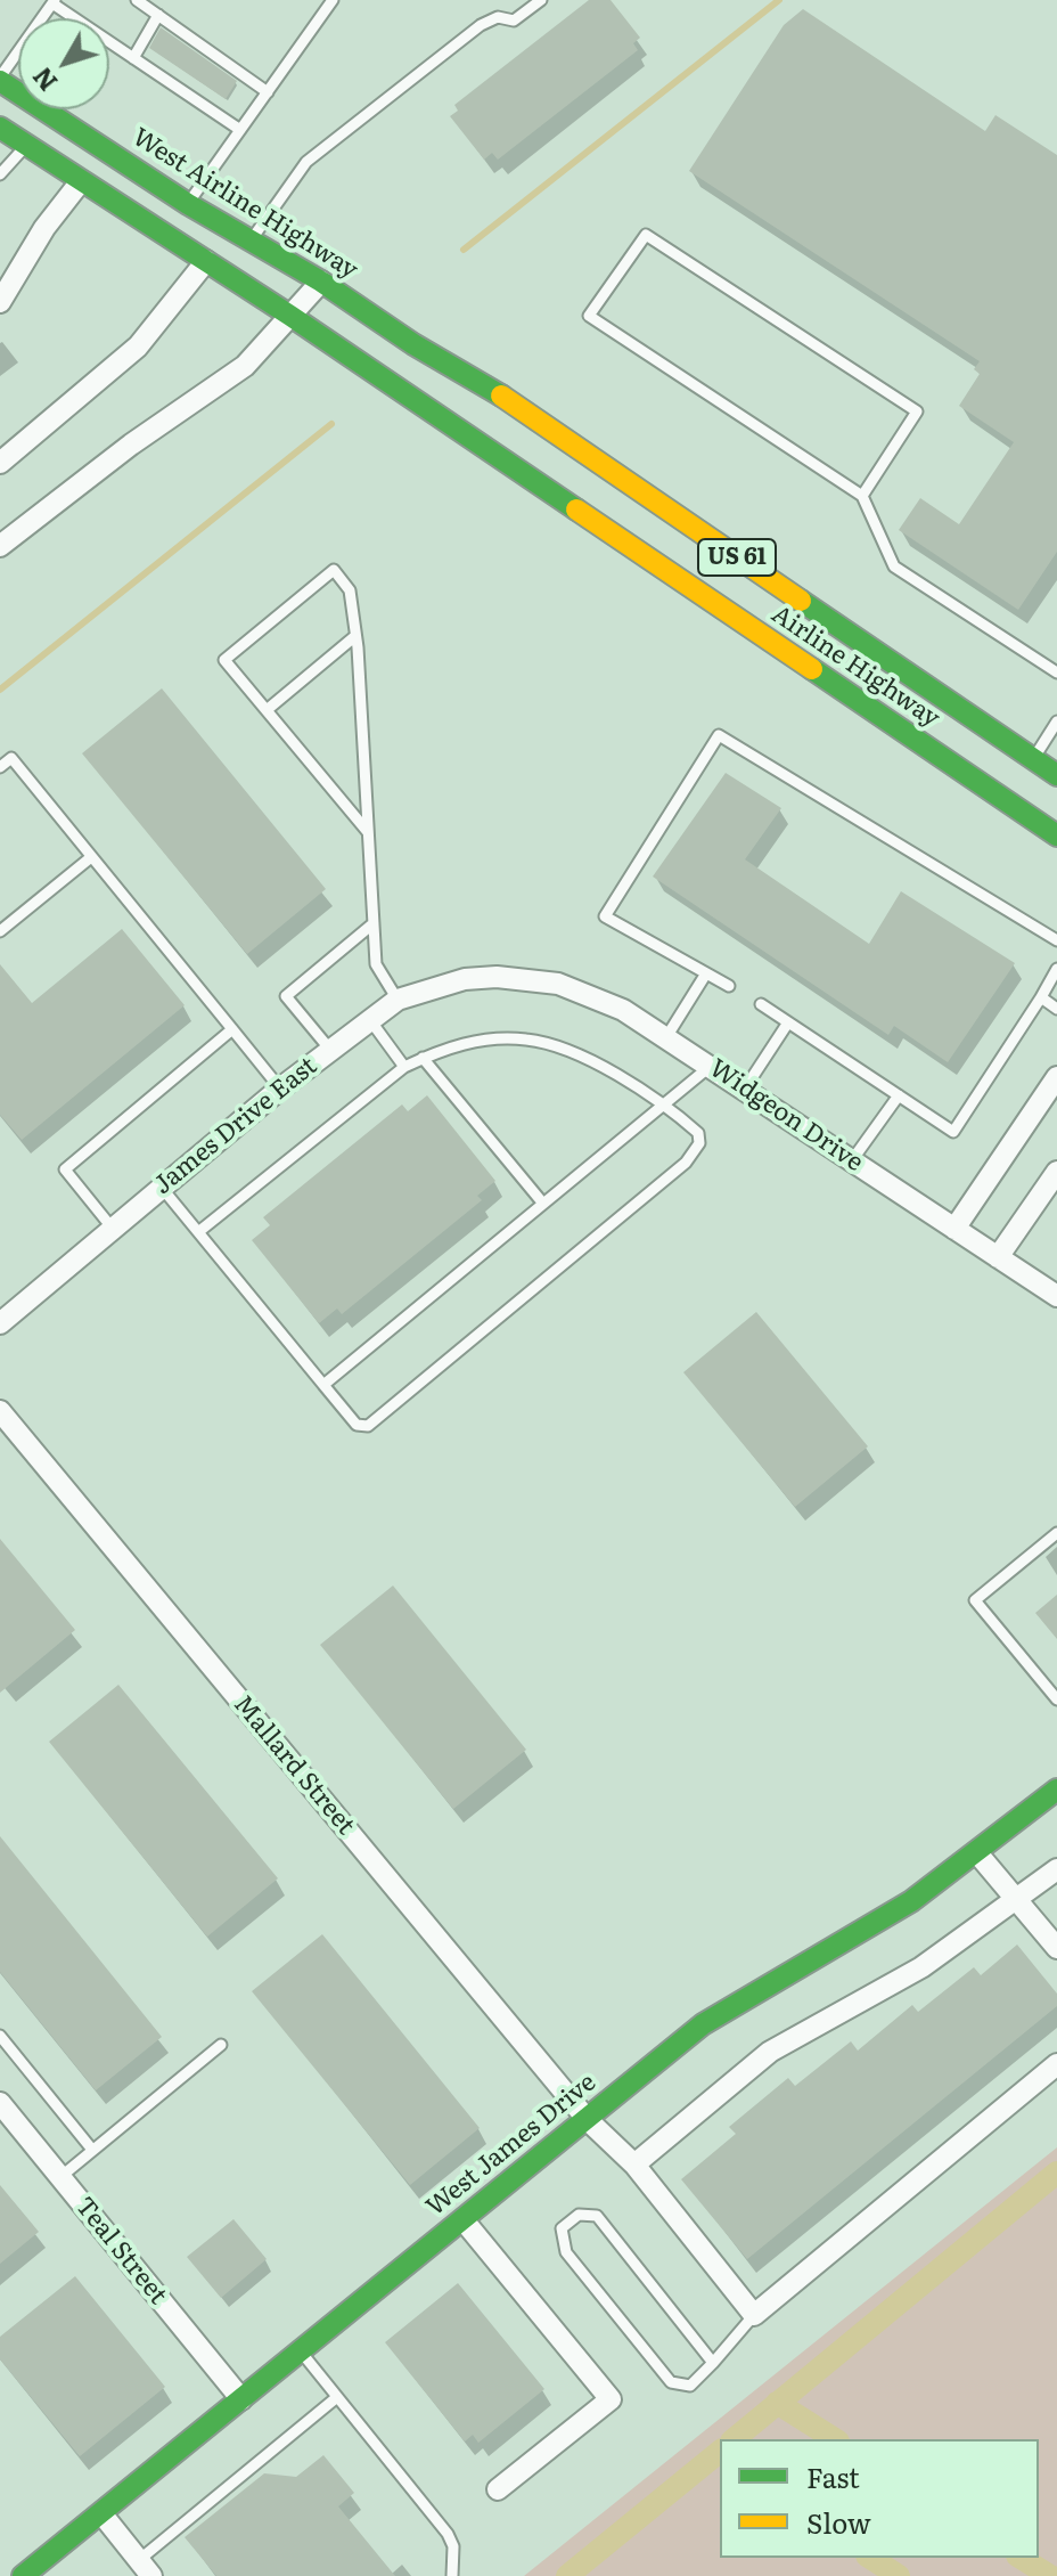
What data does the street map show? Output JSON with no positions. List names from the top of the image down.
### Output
{
  "streets": {
    "main road": [
      "West Airline Highway",
      "US 61",
      "Airline Highway",
      "West James Drive"
    ],
    "street": [
      "Widgeon Drive",
      "James Drive East",
      "Mallard Street",
      "Teal Street"
    ]
  },
  "crossings": [
    ["West Airline Highway", "Airline Highway"],
    ["US 61", "Airline Highway"],
    ["Widgeon Drive", "James Drive East"],
    ["Mallard Street", "West James Drive"],
    ["West James Drive", "Teal Street"]
  ],
  "legend": ["Fast", "Slow"],
  "north": "bottom left"
}
